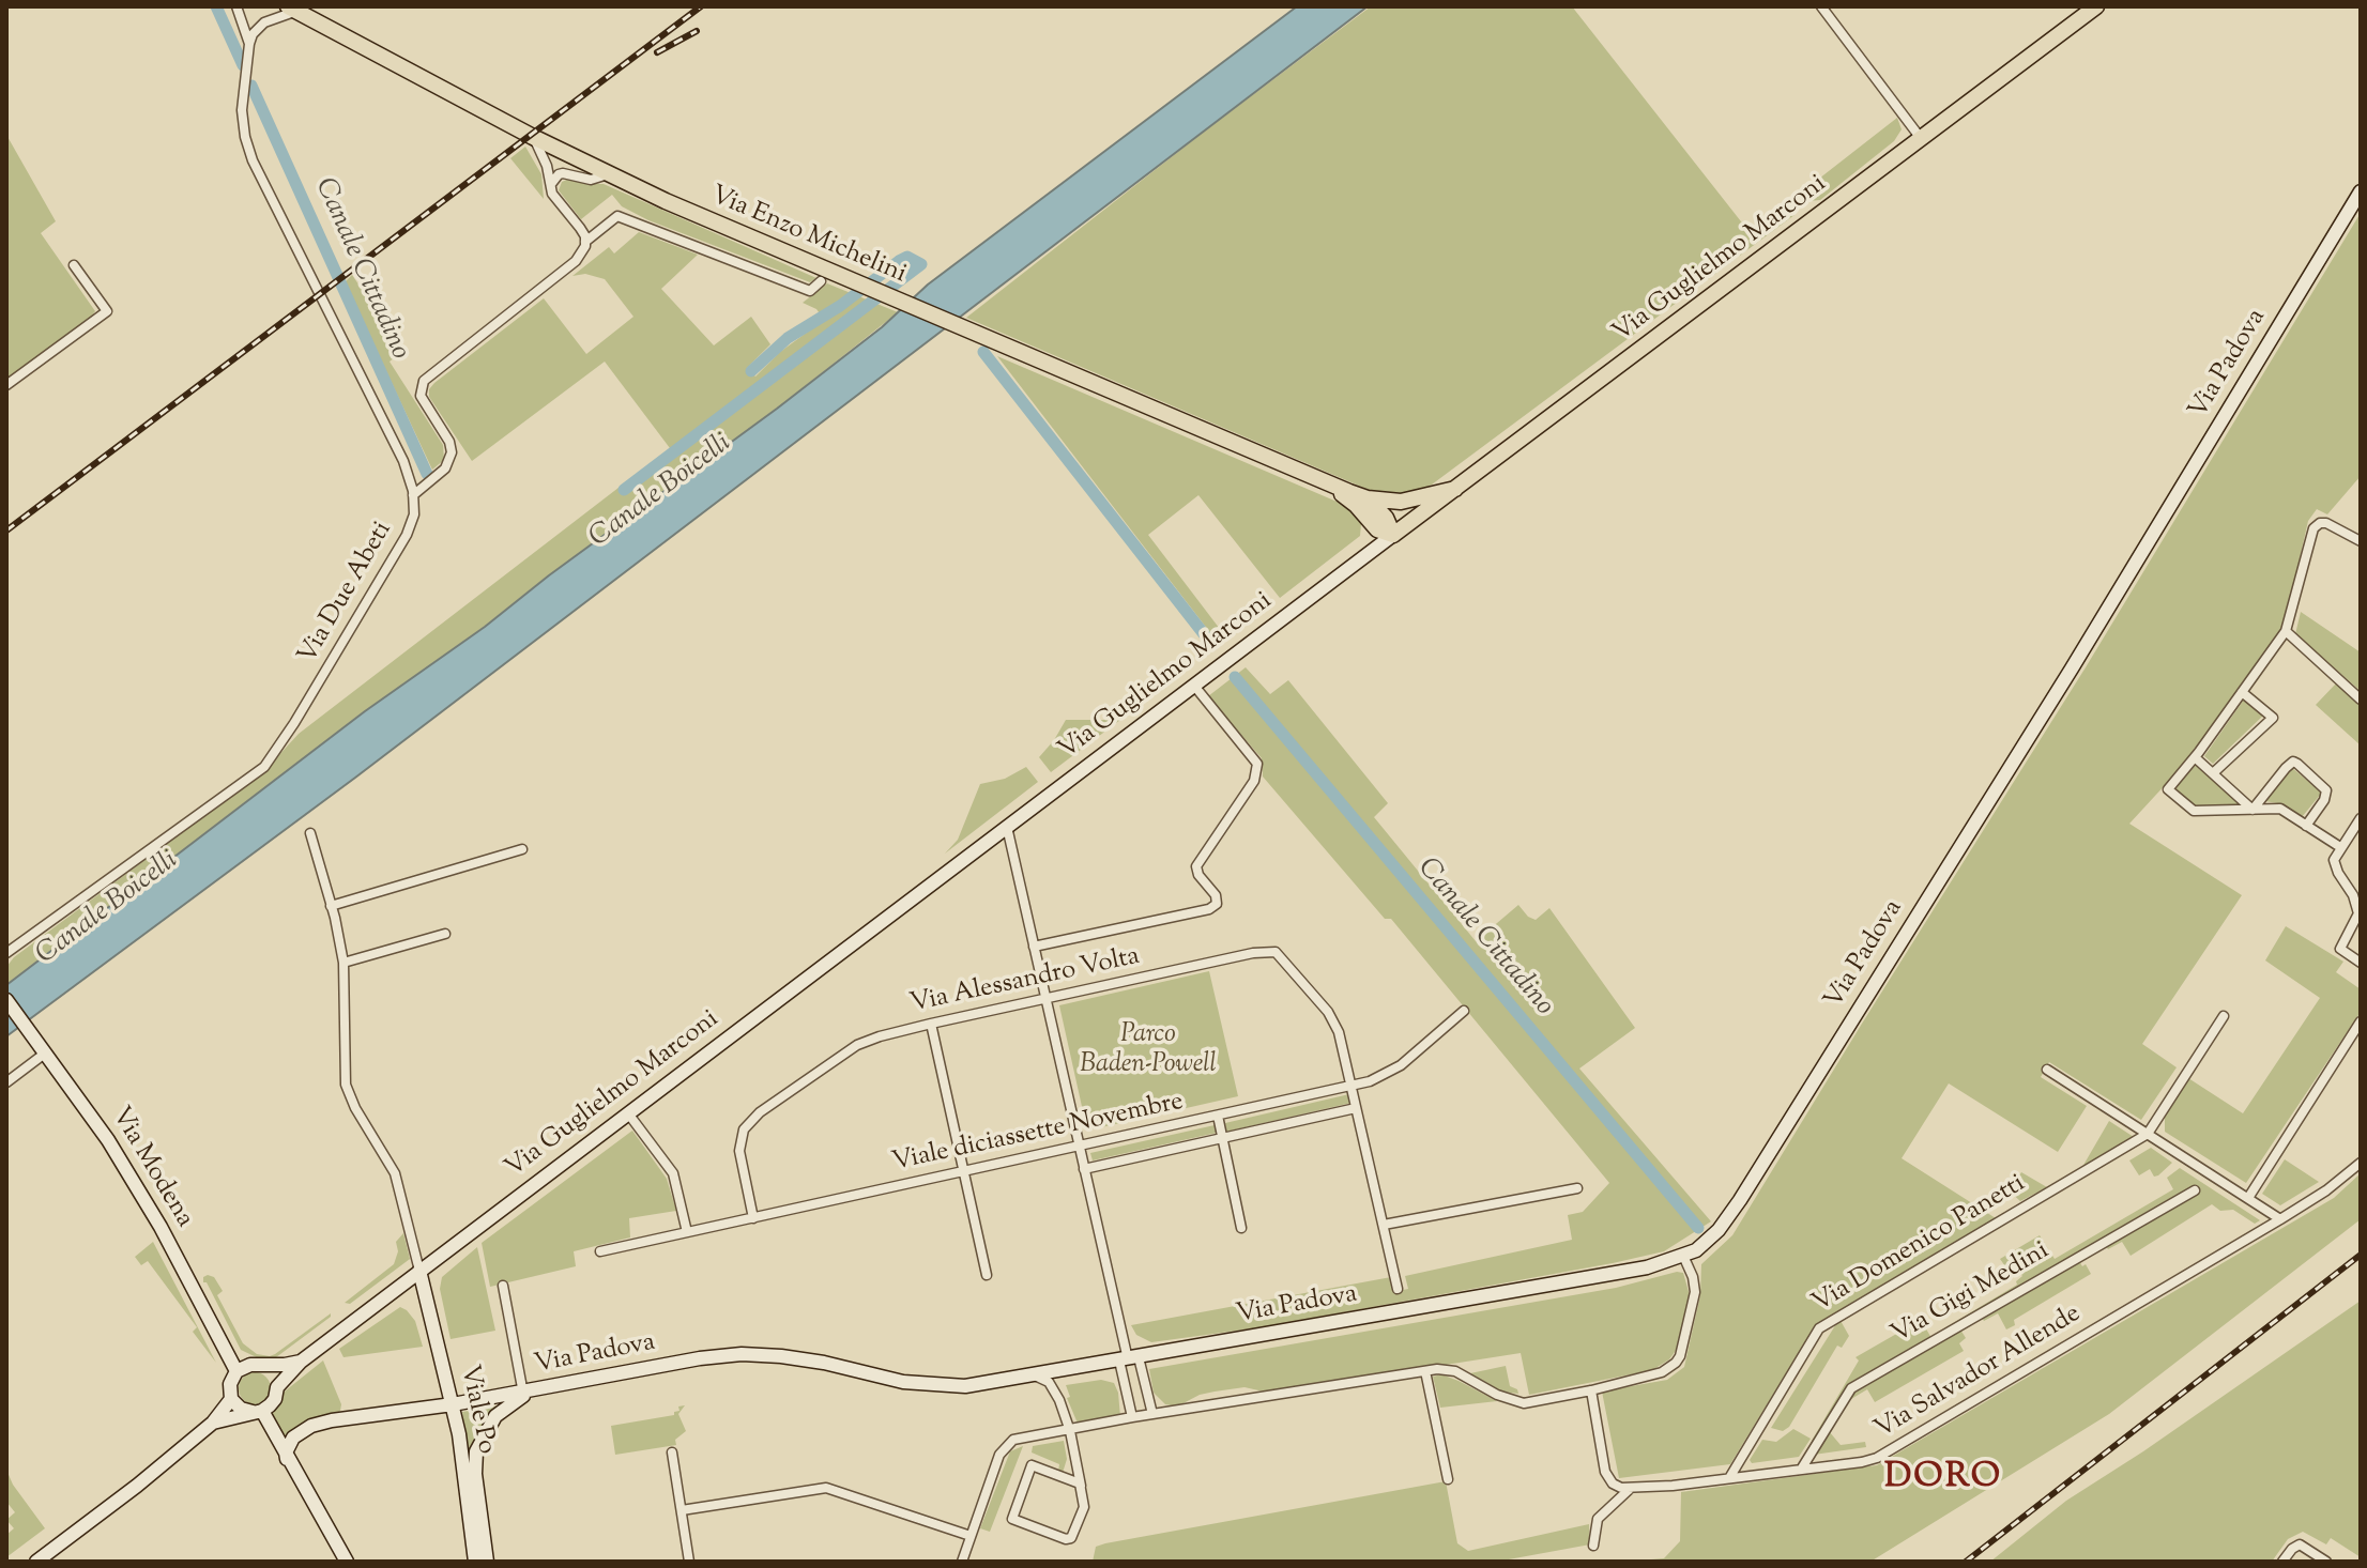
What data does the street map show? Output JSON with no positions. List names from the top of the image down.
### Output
{
  "streets": {
    "main road": [
      "Via Enzo Michelini",
      "Via Guglielmo Marconi",
      "Via Padova",
      "Via Modena",
      "Viale Po"
    ],
    "street": [
      "Via Due Abeti",
      "Via Alessandro Volta",
      "Viale diciassette Novembre",
      "Via Domenico Panetti",
      "Via Gigi Medini",
      "Via Salvador Allende"
    ]
  },
  "crossings": [
    ["Via Enzo Michelini", "Via Guglielmo Marconi"],
    ["Via Guglielmo Marconi", "Viale Po"],
    ["Via Padova", "Viale Po"],
    ["Via Alessandro Volta", "Viale diciassette Novembre"],
    ["Via Domenico Panetti", "Via Salvador Allende"],
    ["Via Gigi Medini", "Via Salvador Allende"]
  ],
  "districts": ["DORO"],
  "water": ["Canale Cittadino", "Canale Boicelli"],
  "parks": ["Parco Baden-Powell"]
}
